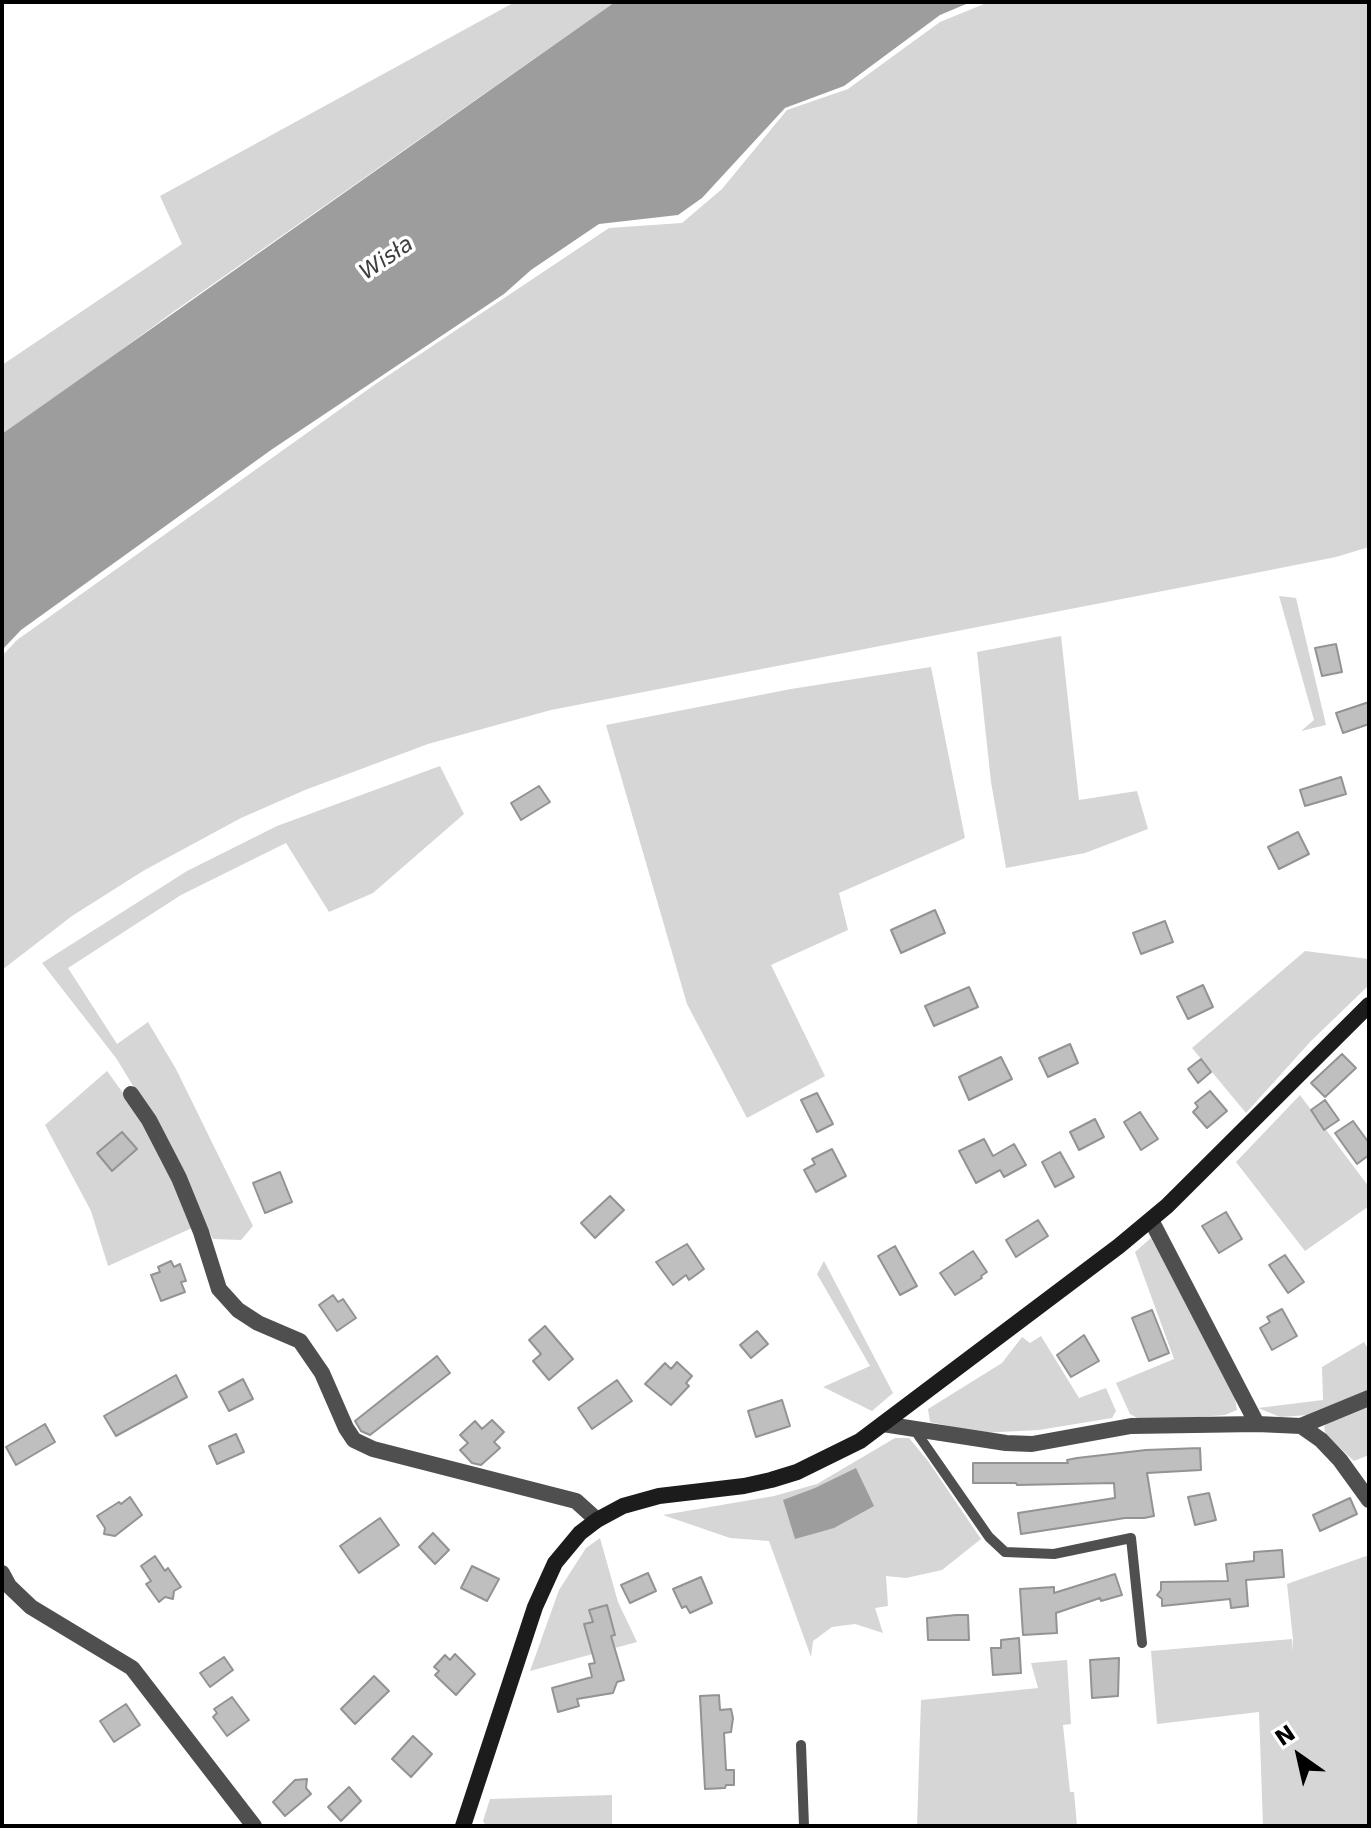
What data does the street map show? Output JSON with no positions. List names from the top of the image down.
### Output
{
  "water": ["Wisła"],
  "north": "top left"
}
